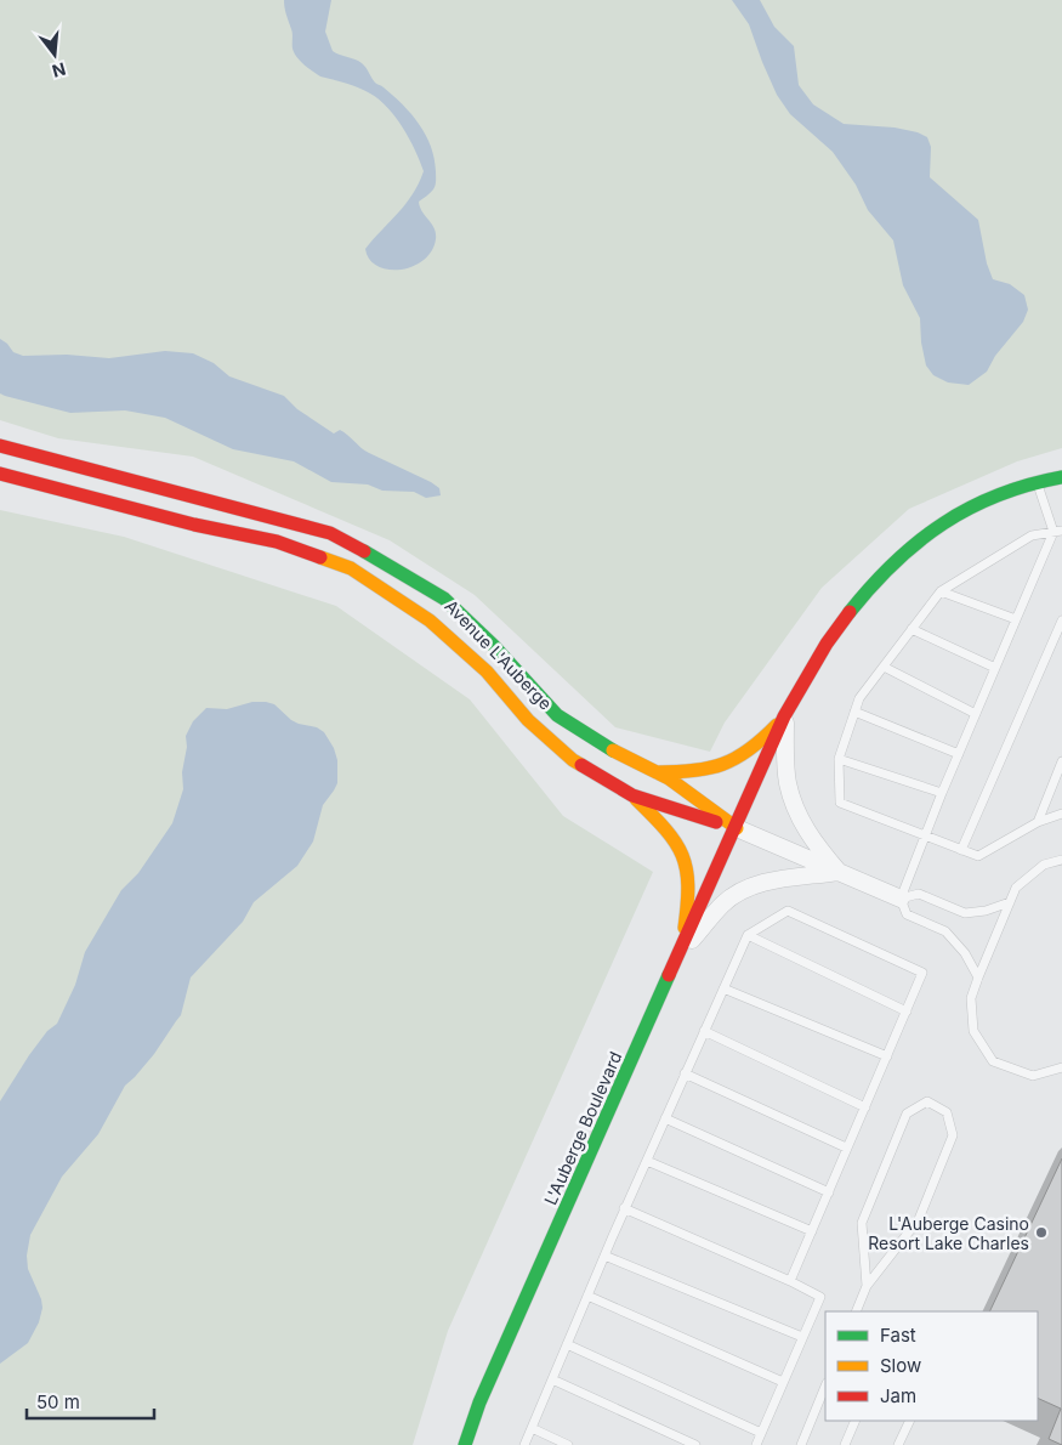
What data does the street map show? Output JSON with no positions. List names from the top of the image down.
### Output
{
  "streets": {
    "street": ["Avenue L'Auberge", "L'Auberge Boulevard"]
  },
  "crossings": [
    ["Avenue L'Auberge", "L'Auberge Boulevard"]
  ],
  "places": ["L'Auberge Casino Resort Lake Charles"],
  "legend": ["Fast", "Slow", "Jam"],
  "scale_bar": "50 m",
  "north": "bottom"
}
